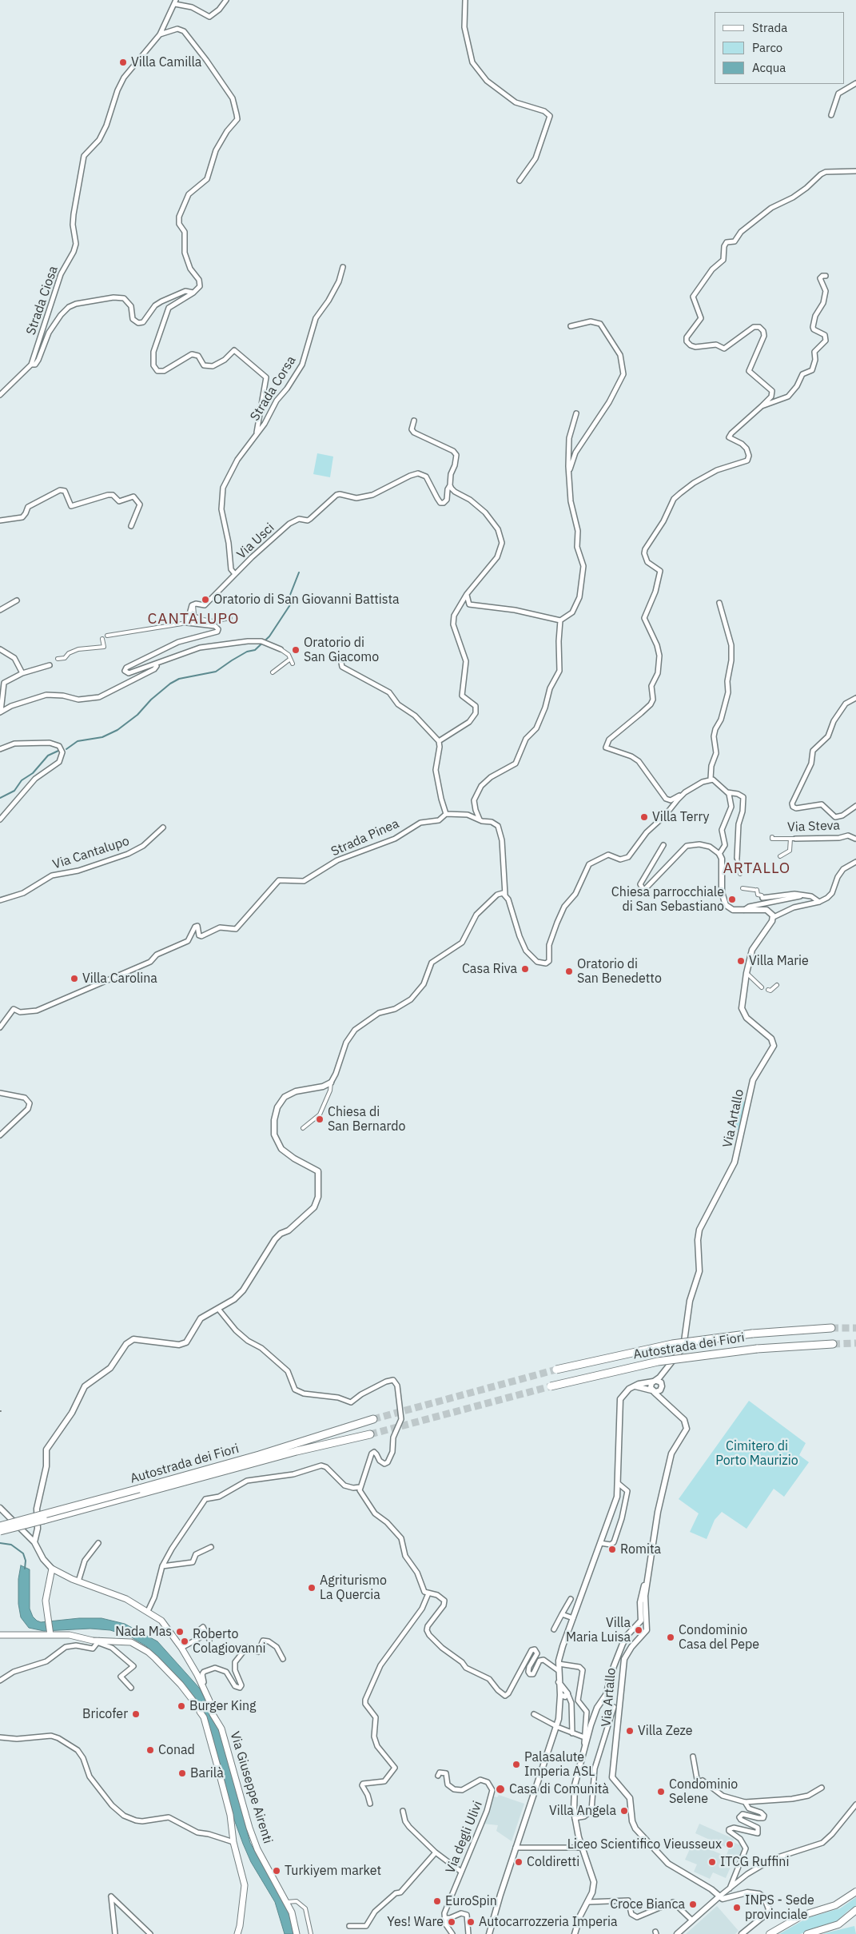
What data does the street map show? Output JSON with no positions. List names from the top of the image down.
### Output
{
  "streets": {
    "highway": ["Autostrada dei Fiori"],
    "main road": ["Via Giuseppe Airenti"],
    "street": [
      "Strada Ciosa",
      "Strada Corsa",
      "Via Usci",
      "Via Steva",
      "Strada Pinea",
      "Via Cantalupo",
      "Via Artallo",
      "Via degli Ulivi"
    ]
  },
  "crossings": [
    ["Strada Corsa", "Via Usci"]
  ],
  "districts": ["CANTALUPO", "ARTALLO"],
  "parks": ["Cimitero di Porto Maurizio"],
  "places": [
    "Villa Camilla",
    "Oratorio di San Giovanni Battista",
    "Oratorio di San Giacomo",
    "Villa Terry",
    "Chiesa parrocchiale di San Sebastiano",
    "Villa Marie",
    "Casa Riva",
    "Oratorio di San Benedetto",
    "Villa Carolina",
    "Chiesa di San Bernardo",
    "Romita",
    "Agriturismo La Quercia",
    "Villa Maria Luisa",
    "Nada Mas",
    "Condominio Casa del Pepe",
    "Roberto Colagiovanni",
    "Burger King",
    "Bricofer",
    "Villa Zeze",
    "Conad",
    "Palasalute Imperia ASL",
    "Barilà",
    "Casa di Comunità",
    "Condominio Selene",
    "Villa Angela",
    "Liceo Scientifico Vieusseux",
    "Coldiretti",
    "ITCG Ruffini",
    "Turkiyem market",
    "EuroSpin",
    "Croce Bianca",
    "INPS - Sede provinciale",
    "Yes! Ware",
    "Autocarrozzeria Imperia"
  ],
  "legend": ["Strada", "Parco", "Acqua"]
}
